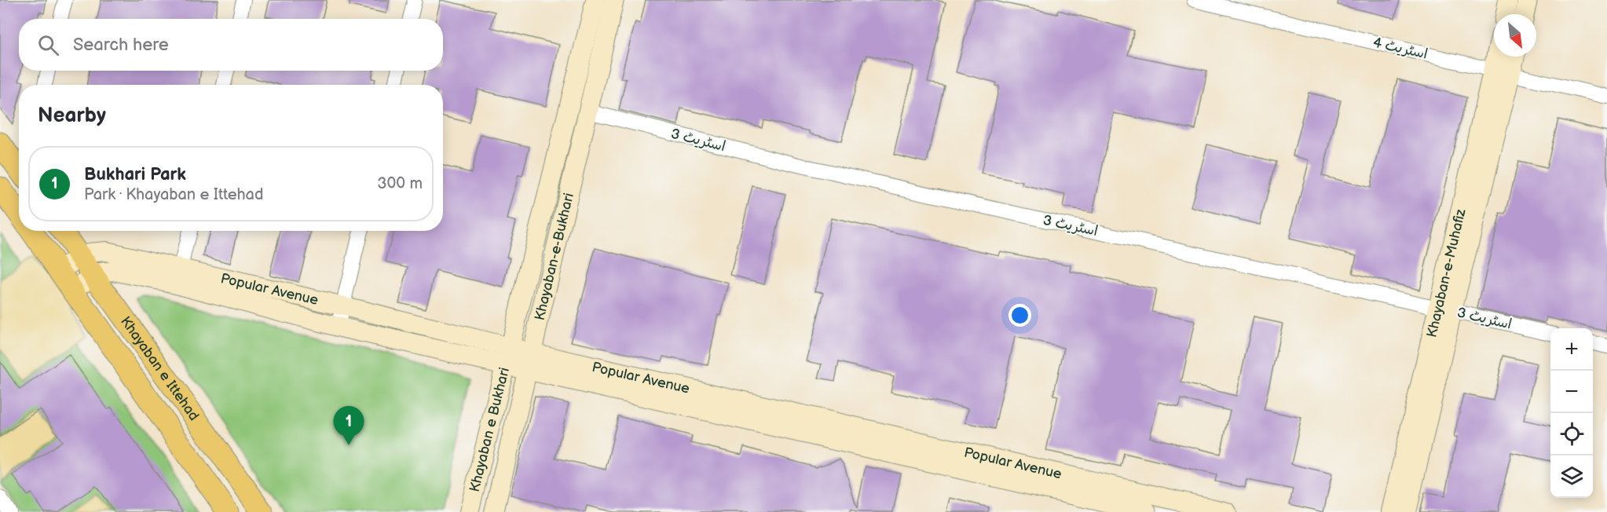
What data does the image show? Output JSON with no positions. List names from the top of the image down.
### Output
{
  "streets": {
    "main road": ["Khayaban e Ittehad"],
    "street": [
      "اسٹریٹ 4",
      "اسٹریٹ 3",
      "Khayaban-e-Bukhari",
      "Khayaban-e-Muhafiz",
      "Popular Avenue",
      "Khayaban e Bukhari"
    ]
  },
  "crossings": [
    ["اسٹریٹ 4", "Khayaban-e-Muhafiz"],
    ["اسٹریٹ 3", "Khayaban-e-Bukhari"],
    ["اسٹریٹ 3", "Khayaban-e-Muhafiz"],
    ["Khayaban-e-Bukhari", "Popular Avenue"],
    ["Khayaban-e-Bukhari", "Khayaban e Bukhari"],
    ["Popular Avenue", "Khayaban e Ittehad"],
    ["Popular Avenue", "Khayaban e Bukhari"]
  ],
  "north": "bottom right",
  "page": {
    "search": "Search here",
    "heading": "Nearby",
    "list": [
      {
        "mark": "1",
        "name": "Bukhari Park",
        "note": "Park · Khayaban e Ittehad",
        "value": "300 m"
      }
    ],
    "map_buttons": ["+", "−"],
    "pins": "1"
  }
}
